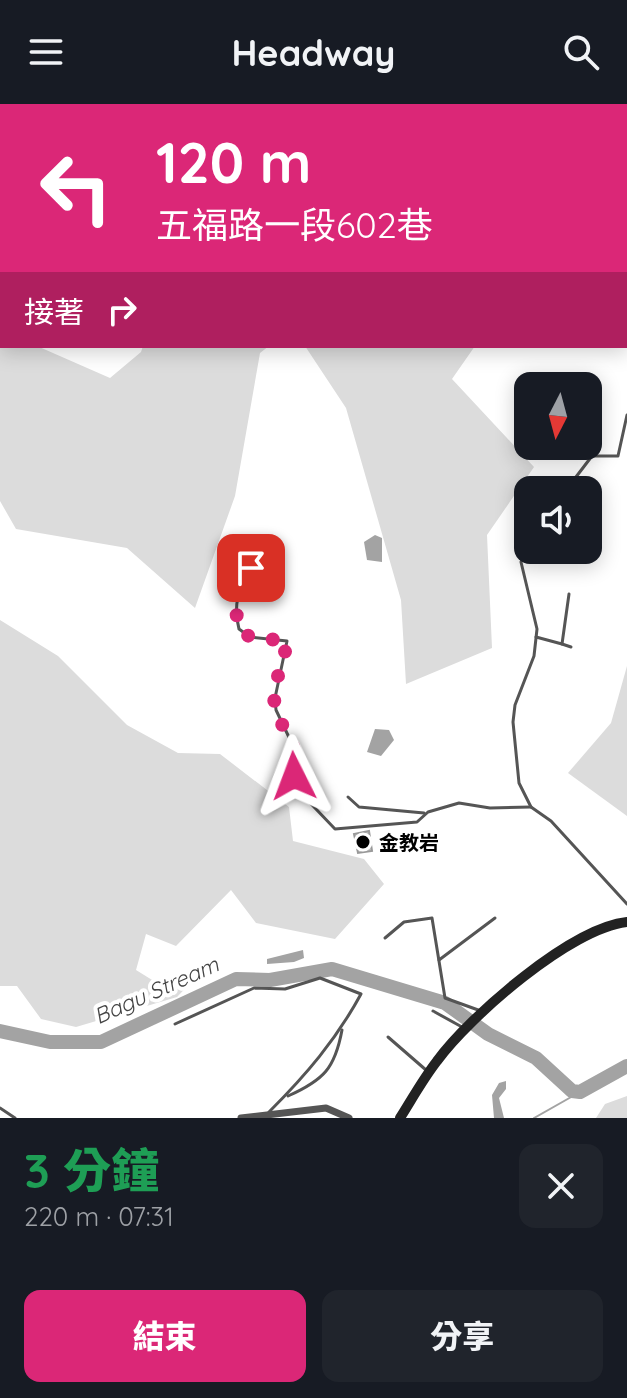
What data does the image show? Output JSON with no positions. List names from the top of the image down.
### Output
{
  "water": ["Bagu Stream"],
  "places": ["金教岩"],
  "north": "bottom",
  "page": {
    "header": "Headway",
    "turn": ["120 m", "五福路一段602巷"],
    "then": "接著",
    "heading": ["3 分鐘", "220 m · 07:31"],
    "buttons": ["結束", "分享"]
  }
}
